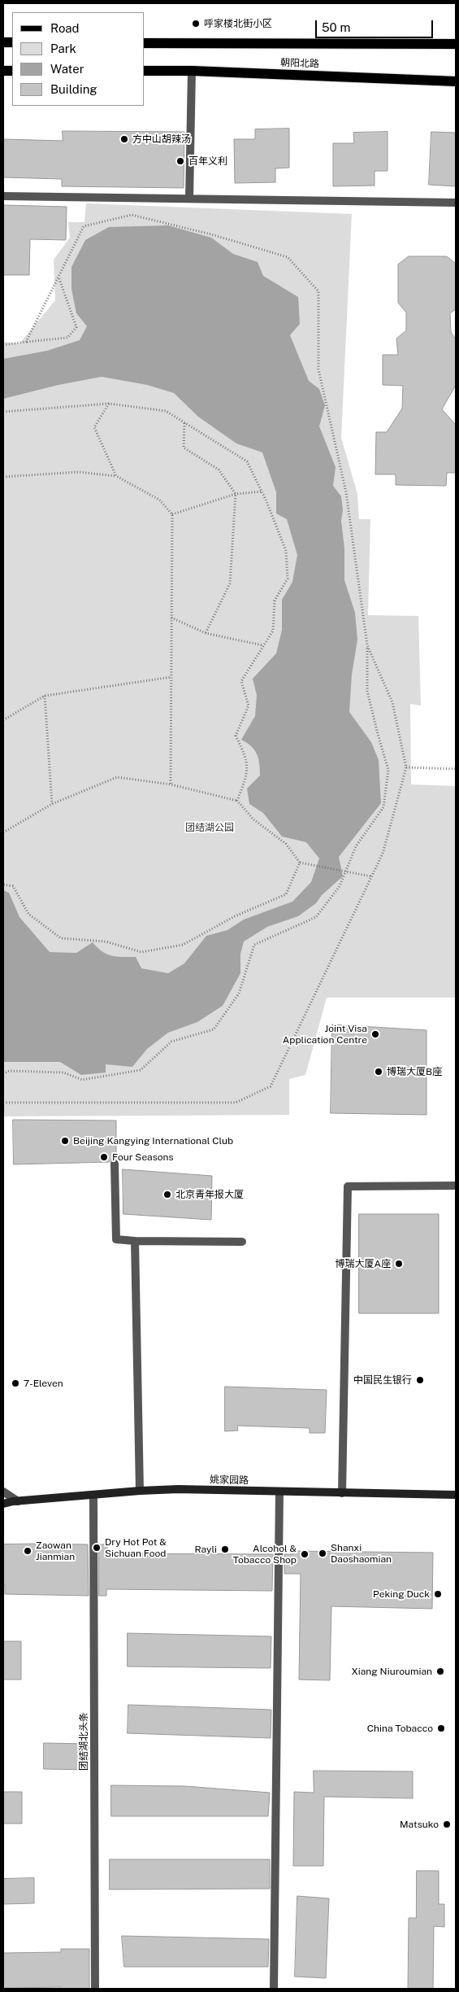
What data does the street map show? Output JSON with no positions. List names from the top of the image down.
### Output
{
  "streets": {
    "main road": ["朝阳北路"],
    "street": ["姚家园路", "团结湖北头条"]
  },
  "crossings": [
    ["姚家园路", "团结湖北头条"]
  ],
  "parks": ["团结湖公园"],
  "places": [
    "呼家楼北街小区",
    "方中山胡辣汤",
    "百年义利",
    "Joint Visa Application Centre",
    "博瑞大厦B座",
    "Beijing Kangying International Club",
    "Four Seasons",
    "北京青年报大厦",
    "博瑞大厦A座",
    "中国民生银行",
    "7-Eleven",
    "Dry Hot Pot & Sichuan Food",
    "Rayli",
    "Zaowan Jianmian",
    "Shanxi Daoshaomian",
    "Alcohol & Tobacco Shop",
    "Peking Duck",
    "Xiang Niuroumian",
    "China Tobacco",
    "Matsuko"
  ],
  "legend": [
    "Road",
    "Park",
    "Water",
    "Building"
  ],
  "scale_bar": "50 m"
}
